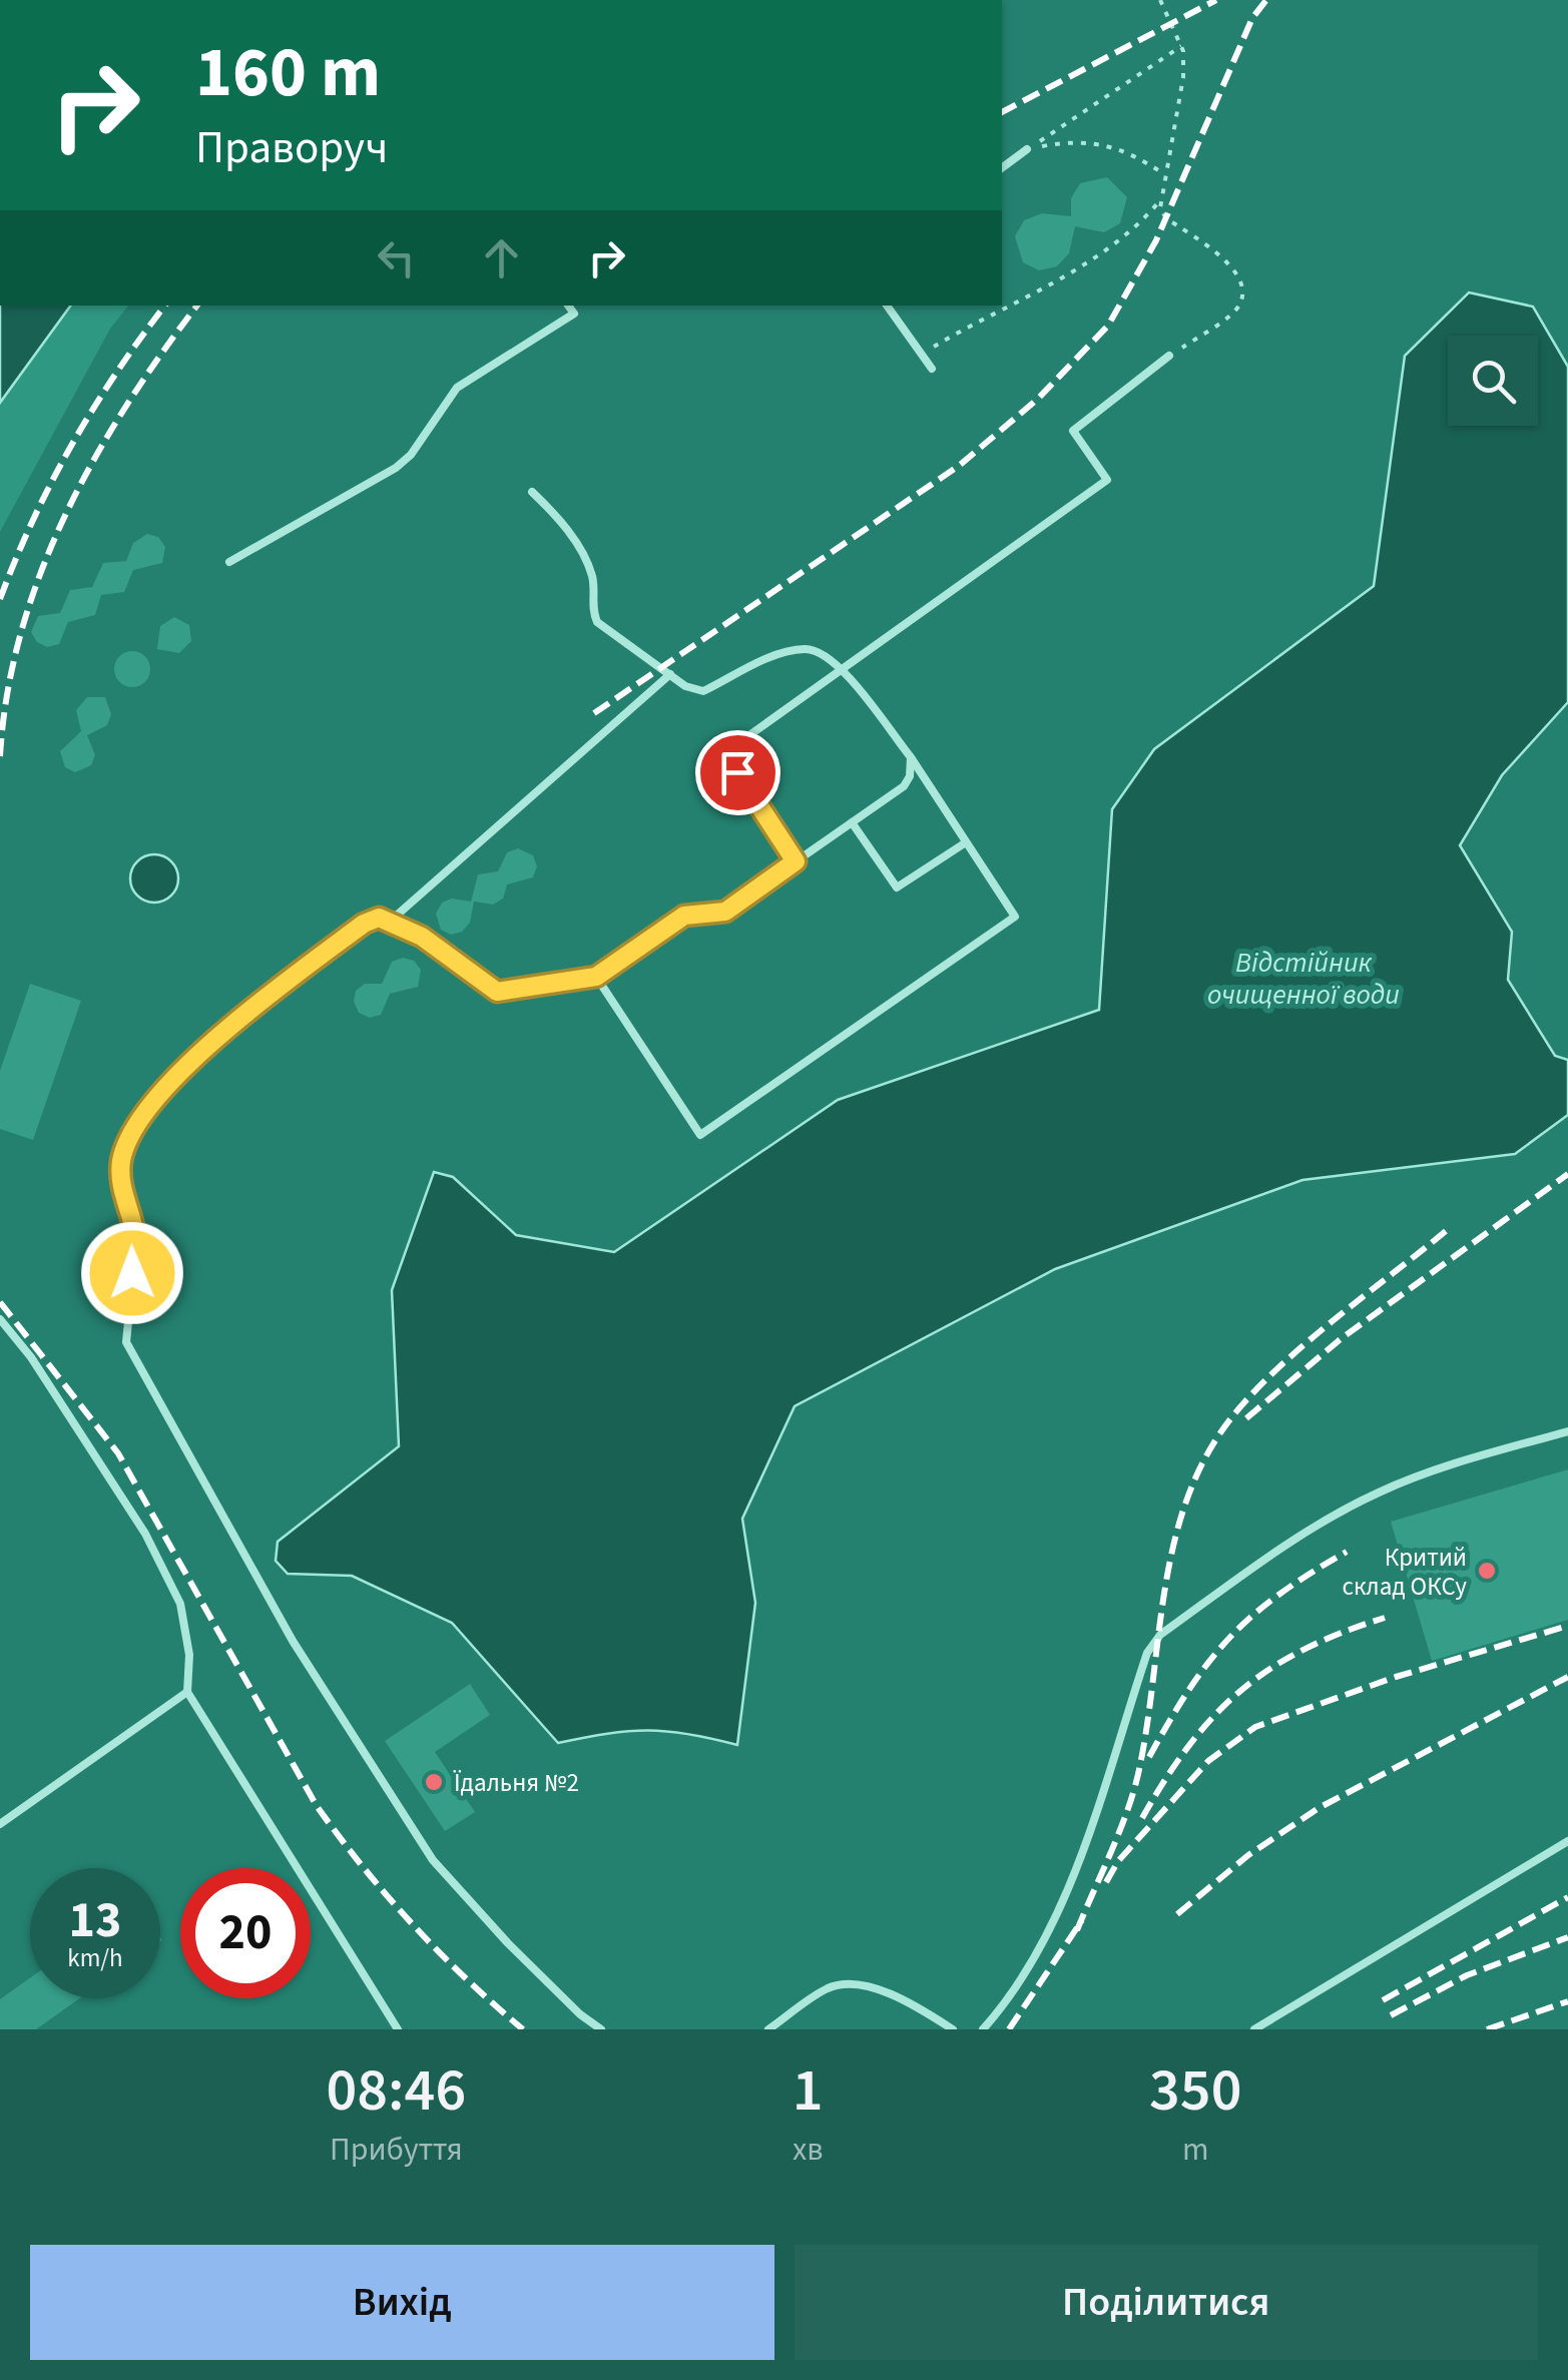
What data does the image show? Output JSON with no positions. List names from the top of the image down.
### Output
{
  "water": ["Відстійник очищенної води"],
  "places": ["Критий склад ОКСу", "Їдальня №2"],
  "page": {
    "turn": ["160 m", "Праворуч"],
    "speed": "13 km/h",
    "limit": "20",
    "eta": [
      "08:46",
      "Прибуття",
      "1",
      "хв",
      "350",
      "m"
    ],
    "buttons": ["Вихід", "Поділитися"]
  }
}
